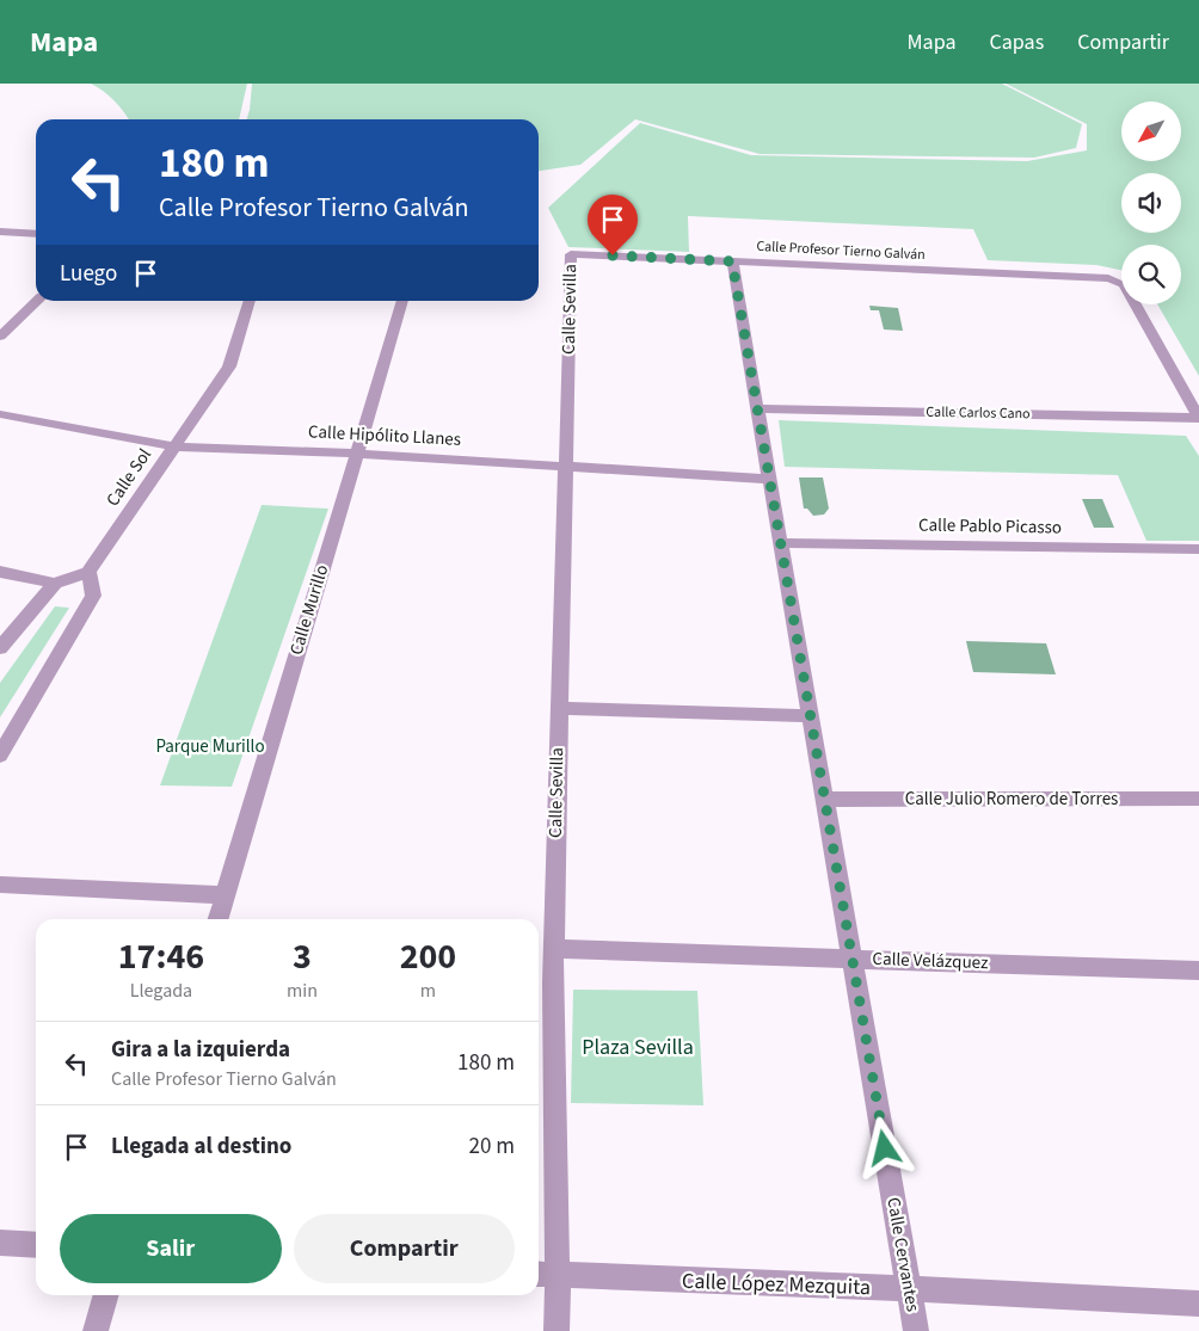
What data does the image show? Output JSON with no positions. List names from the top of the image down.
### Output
{
  "streets": {
    "street": [
      "Calle Profesor Tierno Galván",
      "Calle Sevilla",
      "Calle Carlos Cano",
      "Calle Hipólito Llanes",
      "Calle Sol",
      "Calle Pablo Picasso",
      "Calle Murillo",
      "Calle Julio Romero de Torres",
      "Calle Velázquez",
      "Calle Cervantes",
      "Calle López Mezquita"
    ]
  },
  "crossings": [
    ["Calle Profesor Tierno Galván", "Calle Sevilla"],
    ["Calle Profesor Tierno Galván", "Calle Carlos Cano"],
    ["Calle Profesor Tierno Galván", "Calle Cervantes"],
    ["Calle Sevilla", "Calle Hipólito Llanes"],
    ["Calle Sevilla", "Calle Velázquez"],
    ["Calle Sevilla", "Calle López Mezquita"],
    ["Calle Carlos Cano", "Calle Cervantes"],
    ["Calle Hipólito Llanes", "Calle Sol"],
    ["Calle Hipólito Llanes", "Calle Murillo"],
    ["Calle Hipólito Llanes", "Calle Cervantes"],
    ["Calle Pablo Picasso", "Calle Cervantes"],
    ["Calle Julio Romero de Torres", "Calle Cervantes"],
    ["Calle Velázquez", "Calle Cervantes"],
    ["Calle Cervantes", "Calle López Mezquita"]
  ],
  "parks": ["Parque Murillo", "Plaza Sevilla"],
  "north": "bottom left",
  "page": {
    "header": "Mapa",
    "nav": ["Mapa", "Capas", "Compartir"],
    "turn": ["180 m", "Calle Profesor Tierno Galván"],
    "then": "Luego",
    "eta": [
      "17:46",
      "Llegada",
      "3",
      "min",
      "200",
      "m"
    ],
    "list": [
      {
        "name": "Gira a la izquierda",
        "note": "Calle Profesor Tierno Galván",
        "value": "180 m"
      },
      {
        "name": "Llegada al destino",
        "value": "20 m"
      }
    ],
    "buttons": ["Salir", "Compartir"]
  }
}
